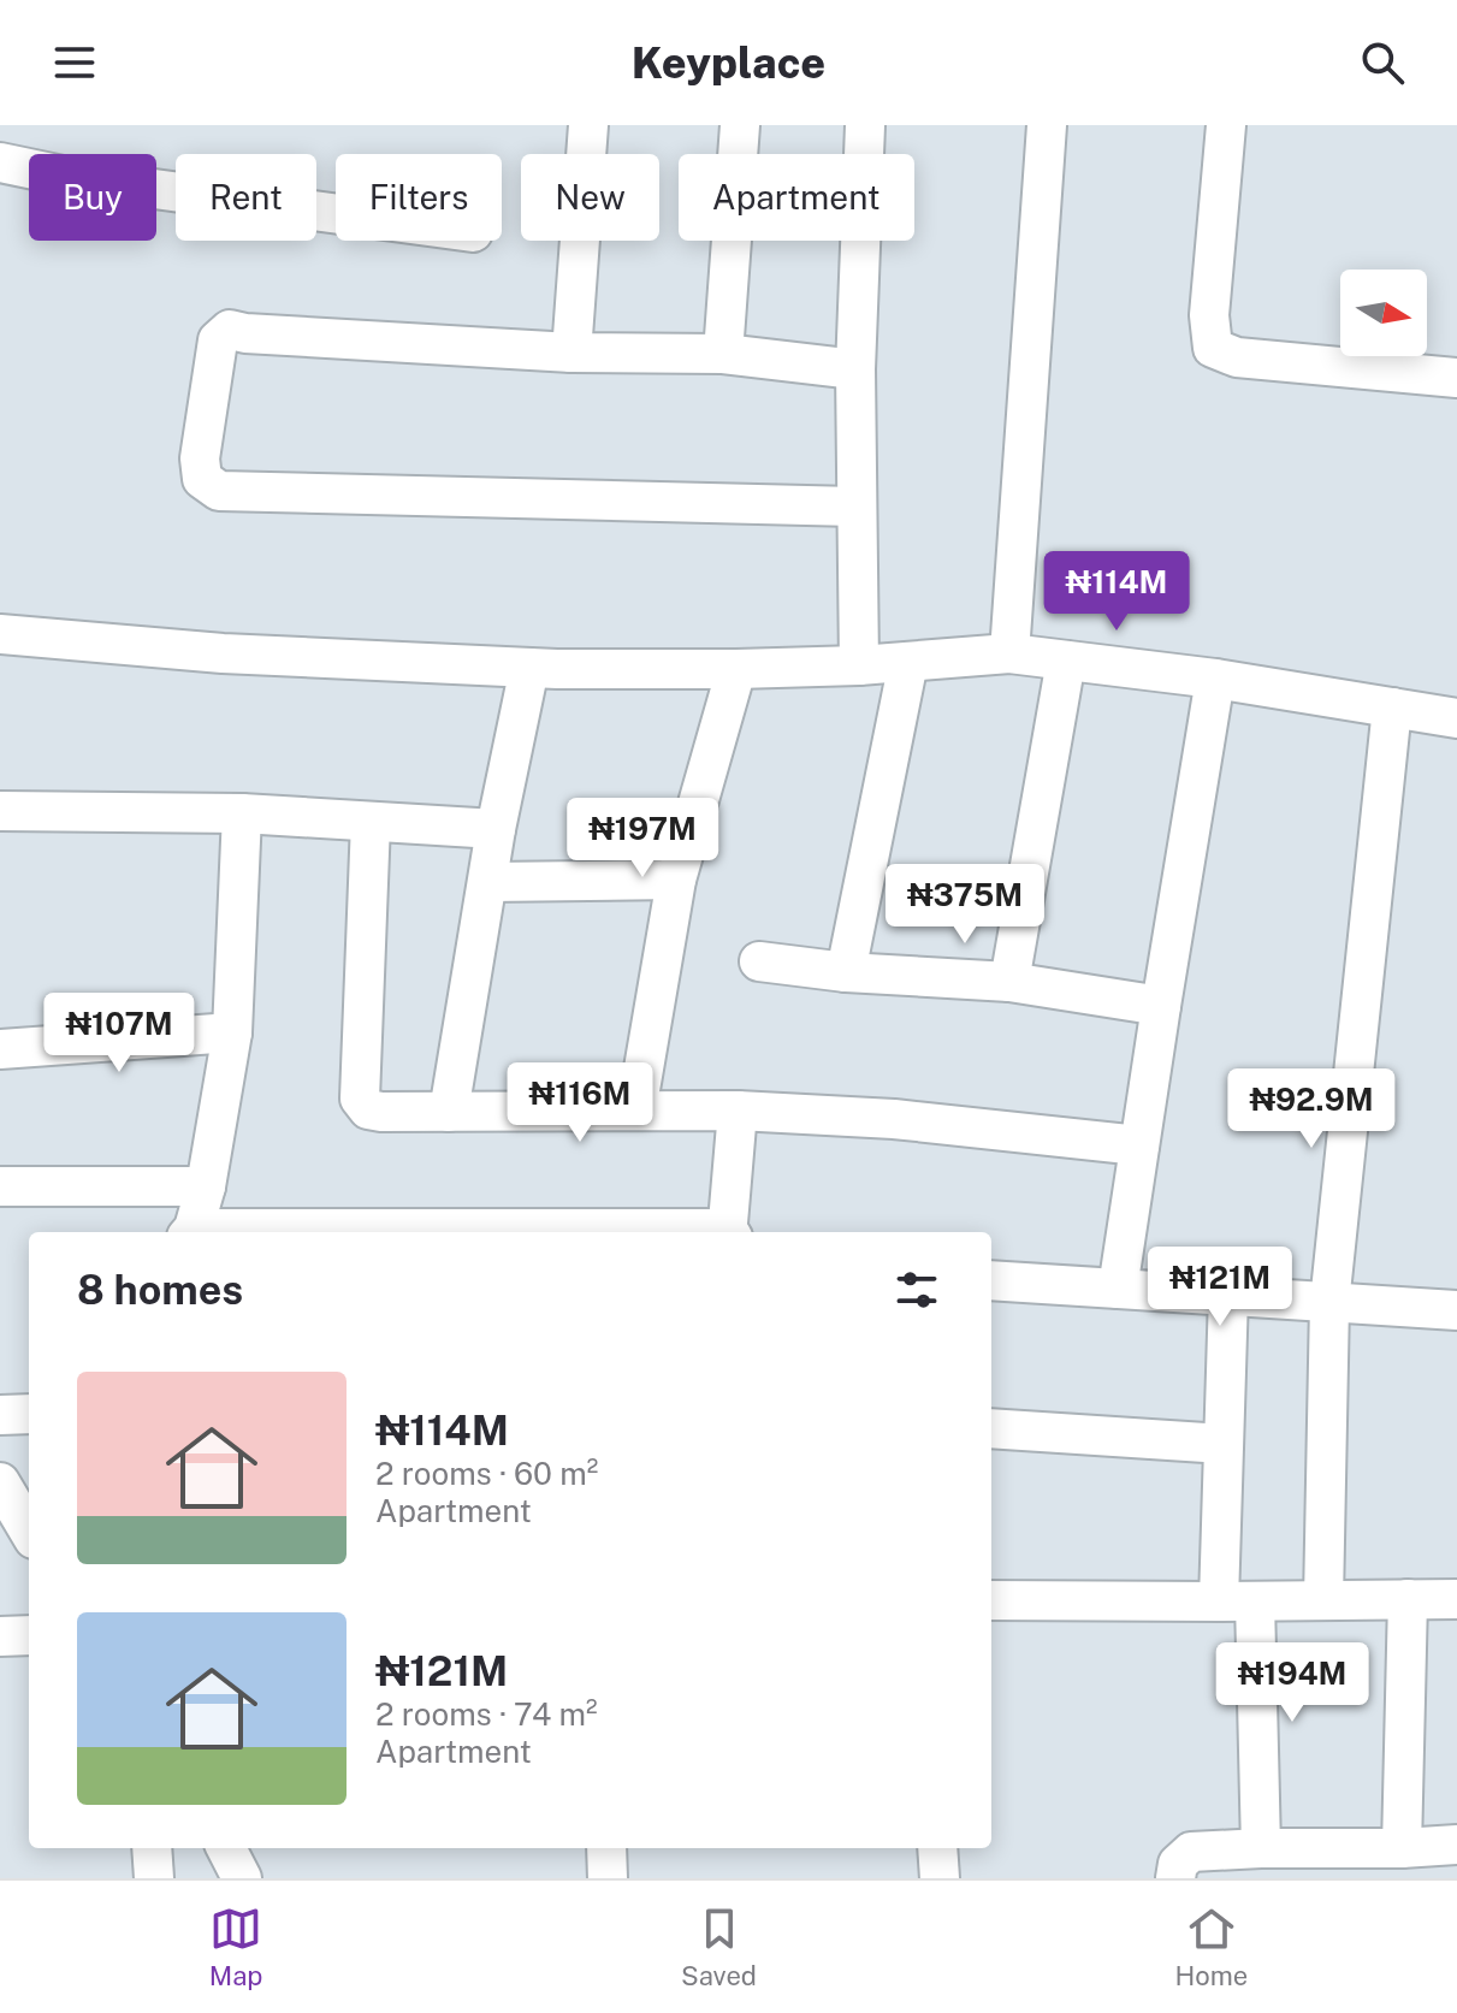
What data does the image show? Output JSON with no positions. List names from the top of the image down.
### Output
{
  "north": "right",
  "page": {
    "header": "Keyplace",
    "chip": [
      "Buy",
      "Rent",
      "Filters",
      "New",
      "Apartment"
    ],
    "price": [
      "₦114M",
      "₦197M",
      "₦375M",
      "₦107M",
      "₦116M",
      "₦92.9M",
      "₦121M",
      "₦194M"
    ],
    "heading": "8 homes",
    "list": [
      {
        "name": "₦114M",
        "note": "2 rooms · 60 m² · Apartment"
      },
      {
        "name": "₦121M",
        "note": "2 rooms · 74 m² · Apartment"
      }
    ],
    "tabs": ["Map", "Saved", "Home"]
  }
}
